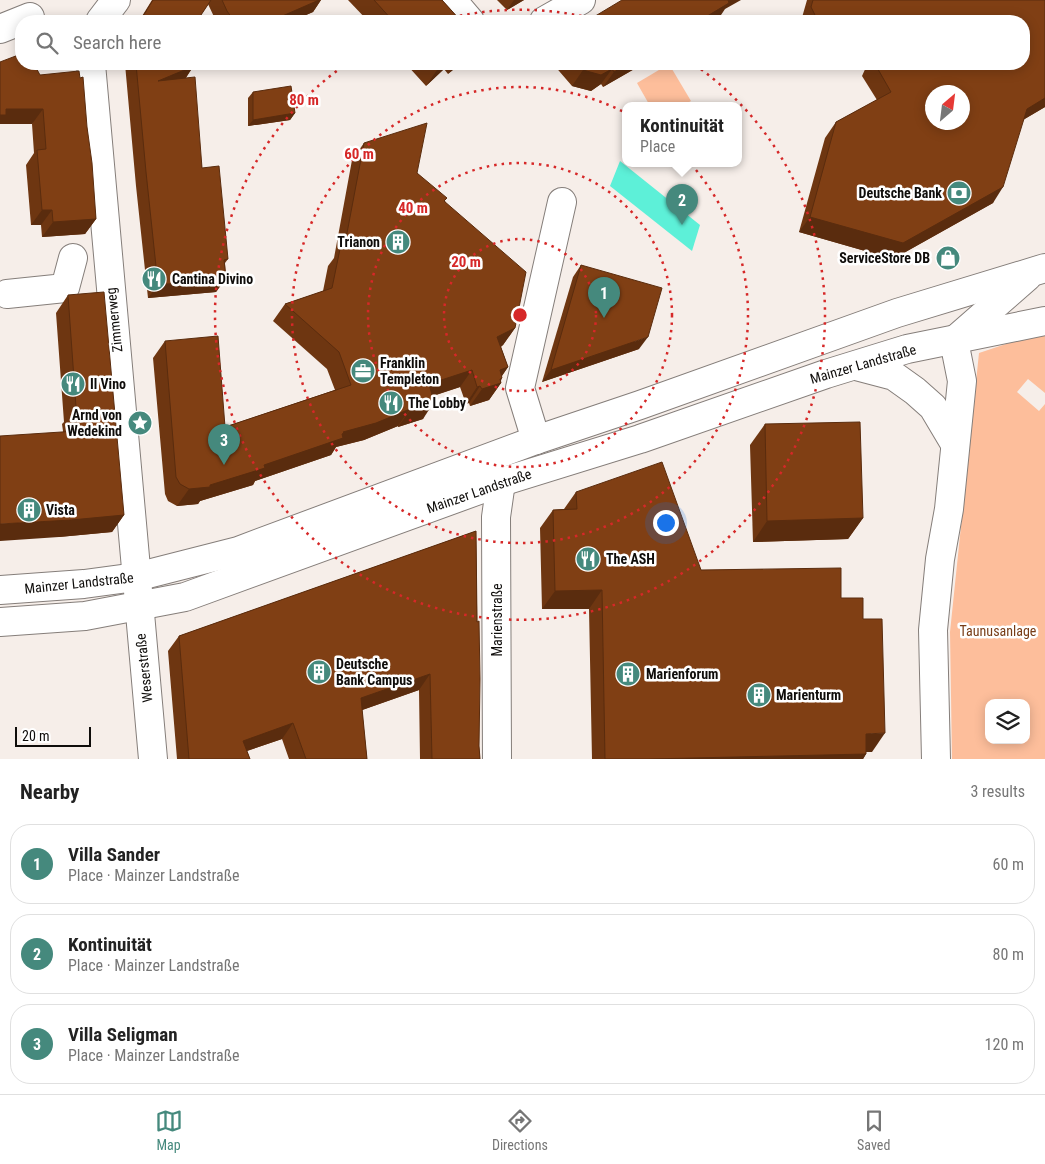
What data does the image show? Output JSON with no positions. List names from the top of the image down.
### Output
{
  "streets": {
    "main road": [
      "Zimmerweg",
      "Mainzer Landstraße",
      "Marienstraße",
      "Weserstraße"
    ]
  },
  "crossings": [
    ["Zimmerweg", "Mainzer Landstraße"],
    ["Zimmerweg", "Weserstraße"],
    ["Mainzer Landstraße", "Marienstraße"],
    ["Mainzer Landstraße", "Weserstraße"]
  ],
  "parks": ["Taunusanlage"],
  "places": {
    "bank": ["Deutsche Bank"],
    "building": [
      "Trianon",
      "Vista",
      "Deutsche Bank Campus",
      "Marienforum",
      "Marienturm"
    ],
    "shop": ["ServiceStore DB"],
    "restaurant": [
      "Cantina Divino",
      "Il Vino",
      "The Lobby",
      "The ASH"
    ],
    "office": ["Franklin Templeton"],
    "place": ["Arnd von Wedekind"]
  },
  "scale_bar": "20 m",
  "north": "top right",
  "page": {
    "search": "Search here",
    "popup": ["Kontinuität", "Place"],
    "pins": ["2", "1", "3"],
    "scale": "20 m",
    "heading": ["Nearby", "3 results"],
    "list": [
      {
        "mark": "1",
        "name": "Villa Sander",
        "note": "Place · Mainzer Landstraße",
        "value": "60 m"
      },
      {
        "mark": "2",
        "name": "Kontinuität",
        "note": "Place · Mainzer Landstraße",
        "value": "80 m"
      },
      {
        "mark": "3",
        "name": "Villa Seligman",
        "note": "Place · Mainzer Landstraße",
        "value": "120 m"
      }
    ],
    "nav": ["Map", "Directions", "Saved"]
  },
  "rings": [
    "80 m",
    "60 m",
    "40 m",
    "20 m"
  ]
}
